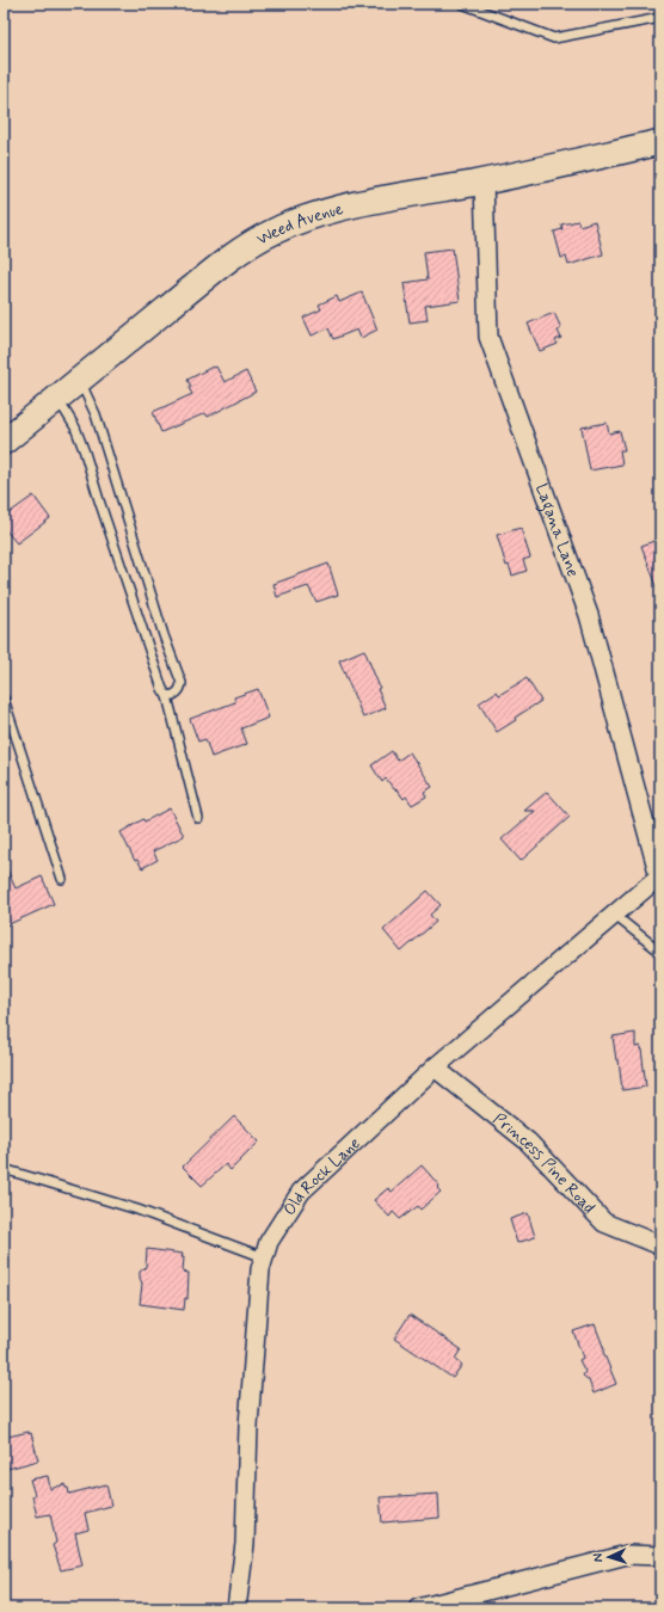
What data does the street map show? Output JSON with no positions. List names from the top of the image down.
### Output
{
  "streets": {
    "main road": ["Weed Avenue"],
    "street": ["Lagana Lane", "Princess Pine Road", "Old Rock Lane"]
  },
  "crossings": [
    ["Weed Avenue", "Lagana Lane"],
    ["Lagana Lane", "Old Rock Lane"],
    ["Princess Pine Road", "Old Rock Lane"]
  ],
  "north": "left"
}
